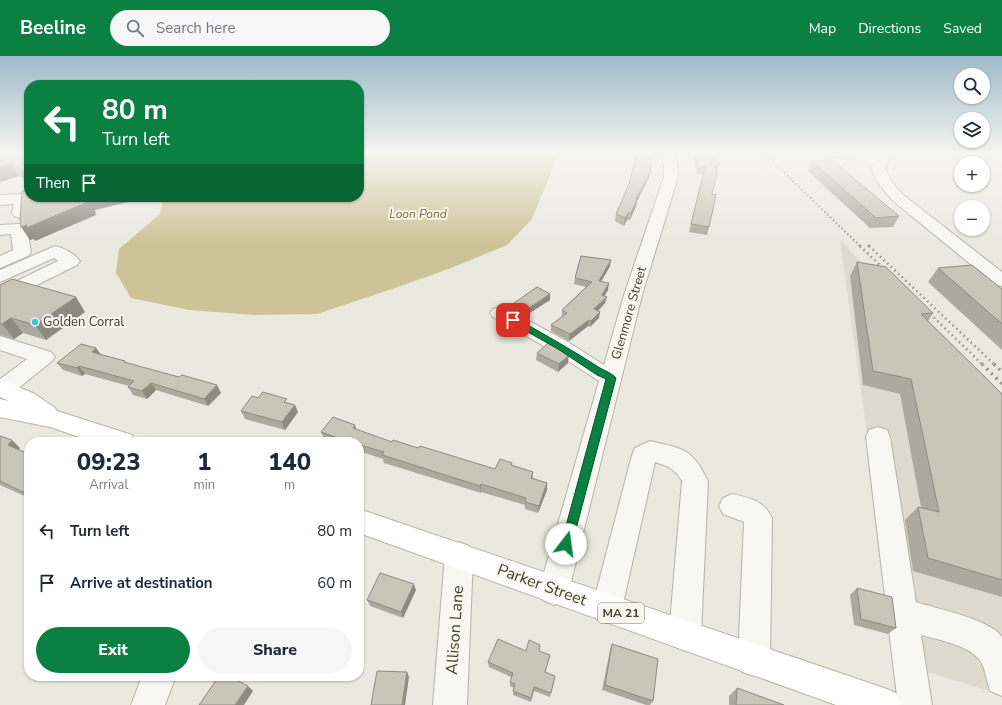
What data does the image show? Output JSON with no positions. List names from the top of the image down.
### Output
{
  "streets": {
    "main road": ["Parker Street", "MA 21"],
    "street": ["Glenmore Street", "Allison Lane"]
  },
  "crossings": [
    ["Glenmore Street", "Parker Street"],
    ["Parker Street", "Allison Lane"]
  ],
  "water": ["Loon Pond"],
  "places": ["Golden Corral"],
  "page": {
    "header": "Beeline",
    "search": "Search here",
    "nav": ["Map", "Directions", "Saved"],
    "map_buttons": ["+", "−"],
    "turn": ["80 m", "Turn left"],
    "then": "Then",
    "eta": [
      "09:23",
      "Arrival",
      "1",
      "min",
      "140",
      "m"
    ],
    "list": [
      {
        "name": "Turn left",
        "value": "80 m"
      },
      {
        "name": "Arrive at destination",
        "value": "60 m"
      }
    ],
    "buttons": ["Exit", "Share"]
  }
}
